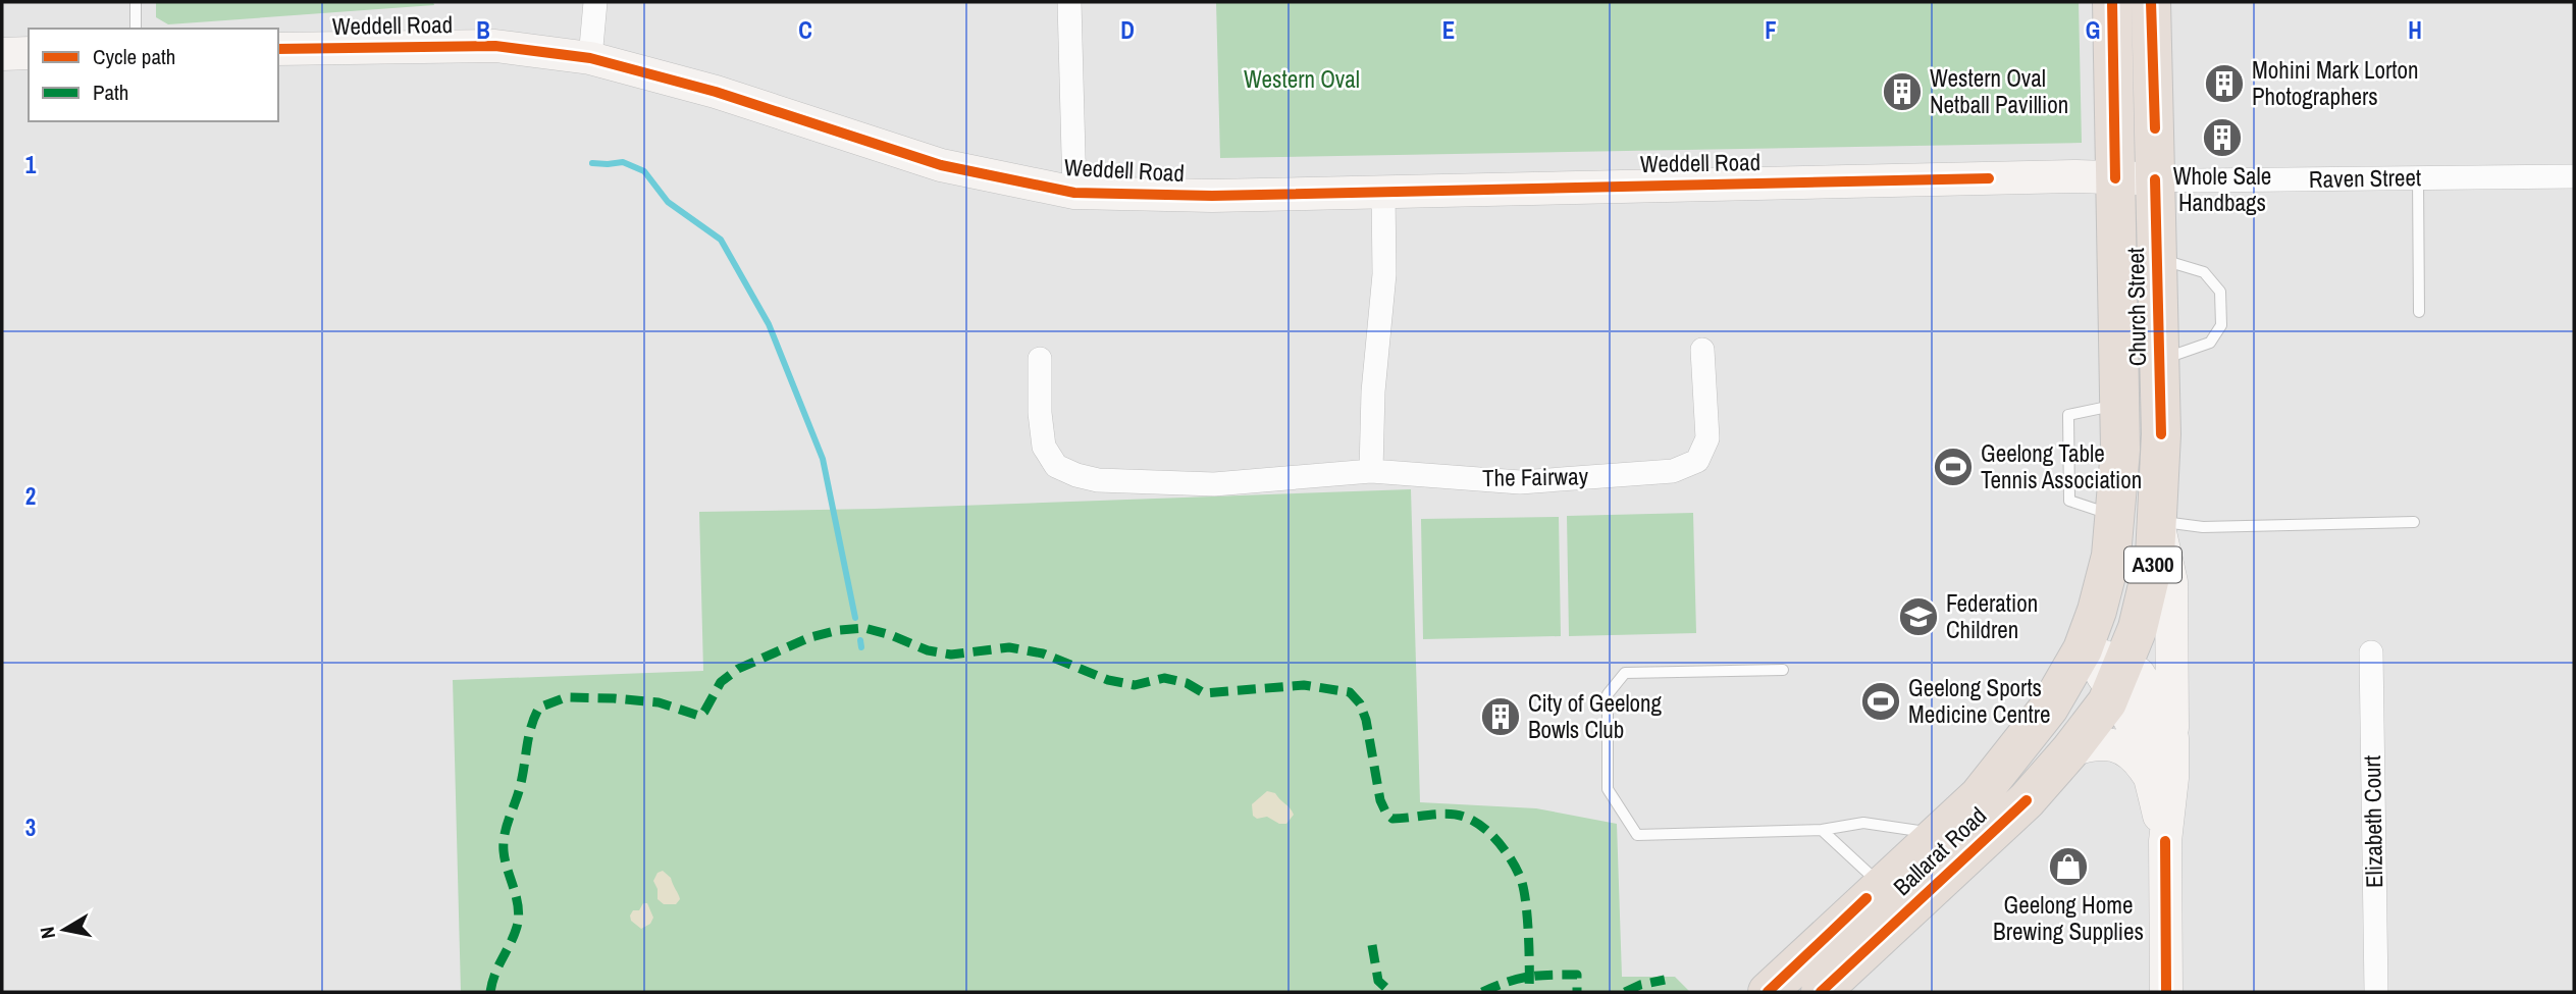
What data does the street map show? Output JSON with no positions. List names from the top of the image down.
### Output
{
  "streets": {
    "highway": ["Church Street", "A300", "Ballarat Road"],
    "street": [
      "Weddell Road",
      "Raven Street",
      "The Fairway",
      "Elizabeth Court"
    ]
  },
  "crossings": [
    ["Weddell Road", "Raven Street"],
    ["Weddell Road", "Church Street"],
    ["Raven Street", "Church Street"],
    ["Church Street", "Ballarat Road"]
  ],
  "parks": ["Western Oval"],
  "places": {
    "building": [
      "Mohini Mark Lorton Photographers",
      "Western Oval Netball Pavillion",
      "Whole Sale Handbags",
      "City of Geelong Bowls Club"
    ],
    "sports": ["Geelong Table Tennis Association", "Geelong Sports Medicine Centre"],
    "school or university": ["Federation Children"],
    "shop": ["Geelong Home Brewing Supplies"]
  },
  "legend": ["Cycle path", "Path"],
  "north": "left",
  "grid": {
    "columns": [
      "B",
      "C",
      "D",
      "E",
      "F",
      "G",
      "H"
    ],
    "rows": ["1", "2", "3"]
  }
}
